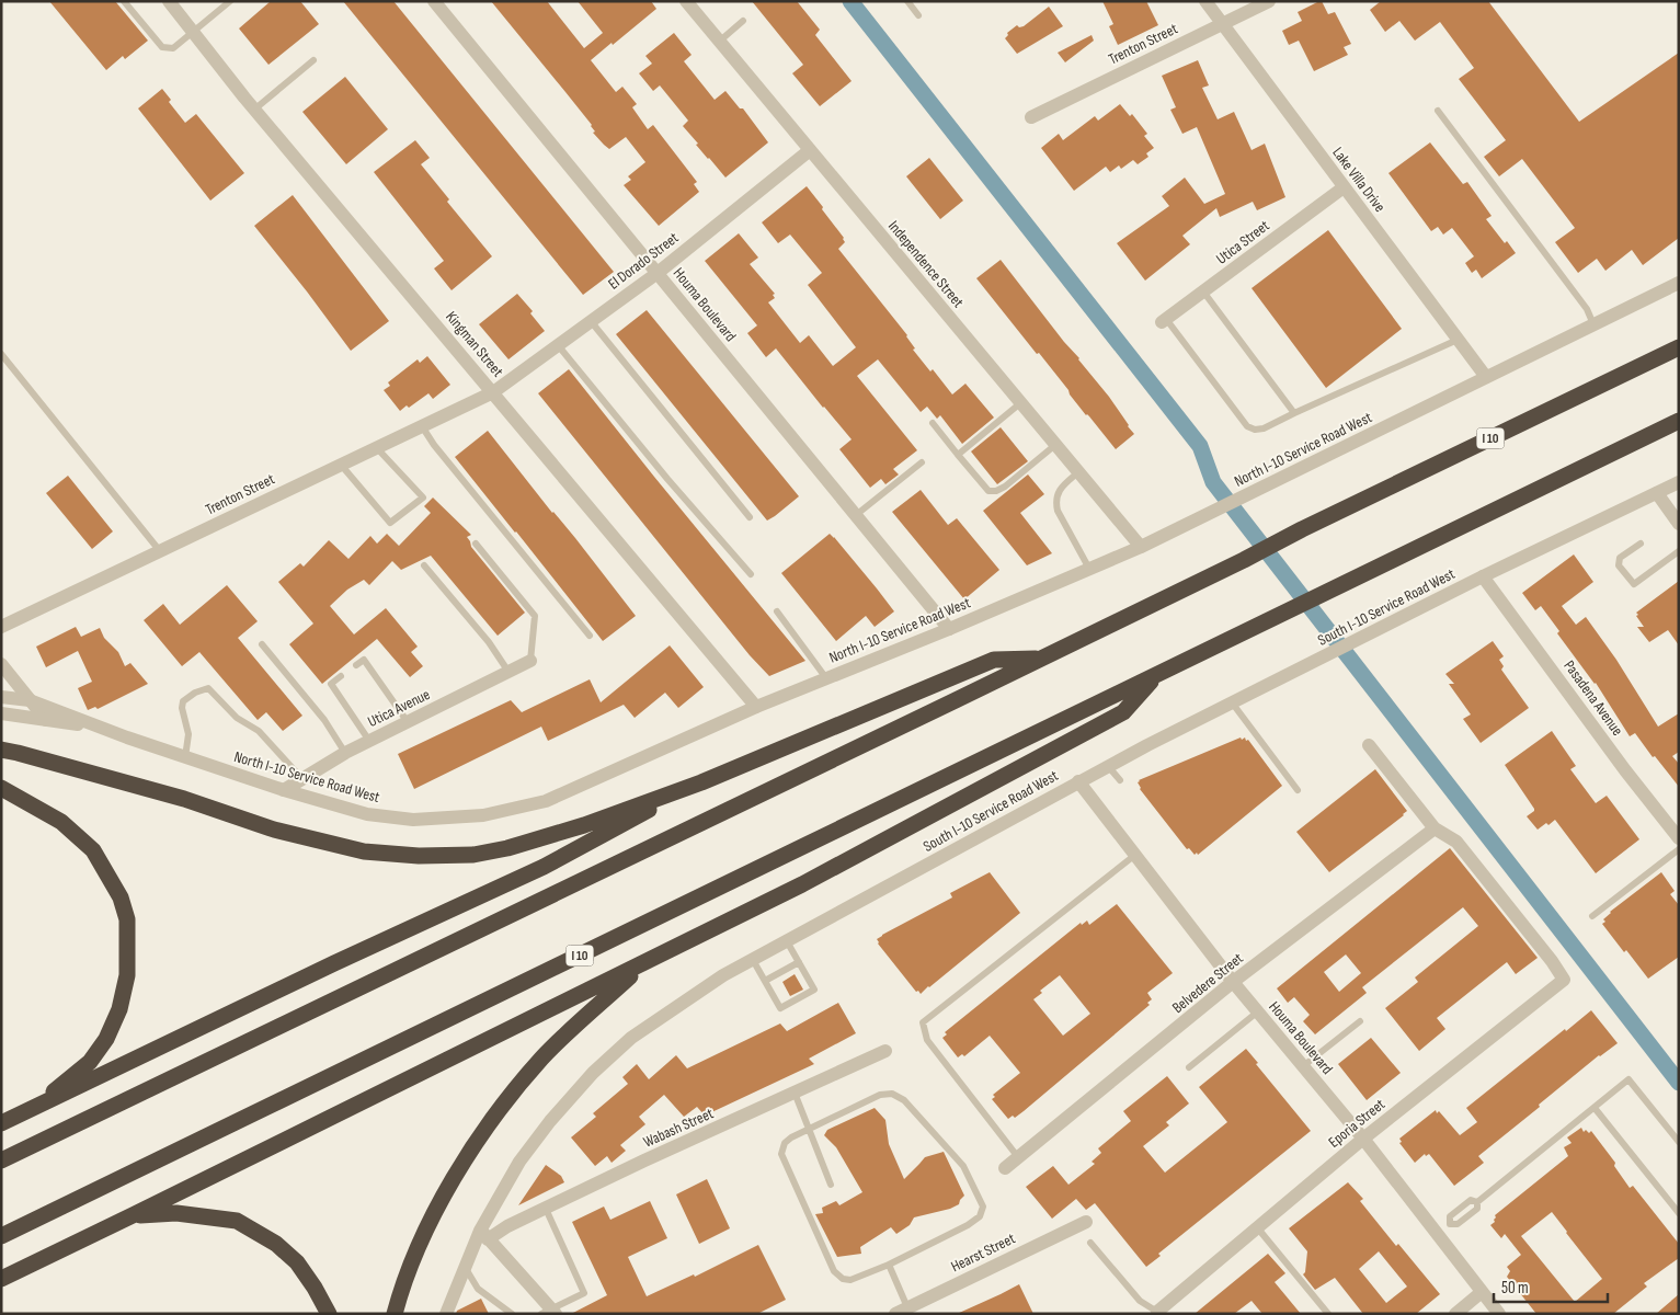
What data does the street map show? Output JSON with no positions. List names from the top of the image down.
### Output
{
  "streets": {
    "highway": ["I 10"],
    "street": [
      "Trenton Street",
      "Lake Villa Drive",
      "Utica Street",
      "El Dorado Street",
      "Independence Street",
      "Houma Boulevard",
      "Kingman Street",
      "North I-10 Service Road West",
      "South I-10 Service Road West",
      "Pasadena Avenue",
      "Utica Avenue",
      "Belvedere Street",
      "Eporia Street",
      "Wabash Street",
      "Hearst Street"
    ]
  },
  "crossings": [
    ["Trenton Street", "Lake Villa Drive"],
    ["Trenton Street", "El Dorado Street"],
    ["Trenton Street", "Kingman Street"],
    ["Lake Villa Drive", "Utica Street"],
    ["Lake Villa Drive", "North I-10 Service Road West"],
    ["El Dorado Street", "Independence Street"],
    ["El Dorado Street", "Houma Boulevard"],
    ["El Dorado Street", "Kingman Street"],
    ["Independence Street", "North I-10 Service Road West"],
    ["Houma Boulevard", "North I-10 Service Road West"],
    ["Houma Boulevard", "South I-10 Service Road West"],
    ["Houma Boulevard", "Belvedere Street"],
    ["Houma Boulevard", "Eporia Street"],
    ["Kingman Street", "North I-10 Service Road West"],
    ["North I-10 Service Road West", "Utica Avenue"],
    ["South I-10 Service Road West", "Pasadena Avenue"],
    ["South I-10 Service Road West", "Wabash Street"],
    ["Belvedere Street", "Eporia Street"]
  ],
  "scale_bar": "50 m"
}
